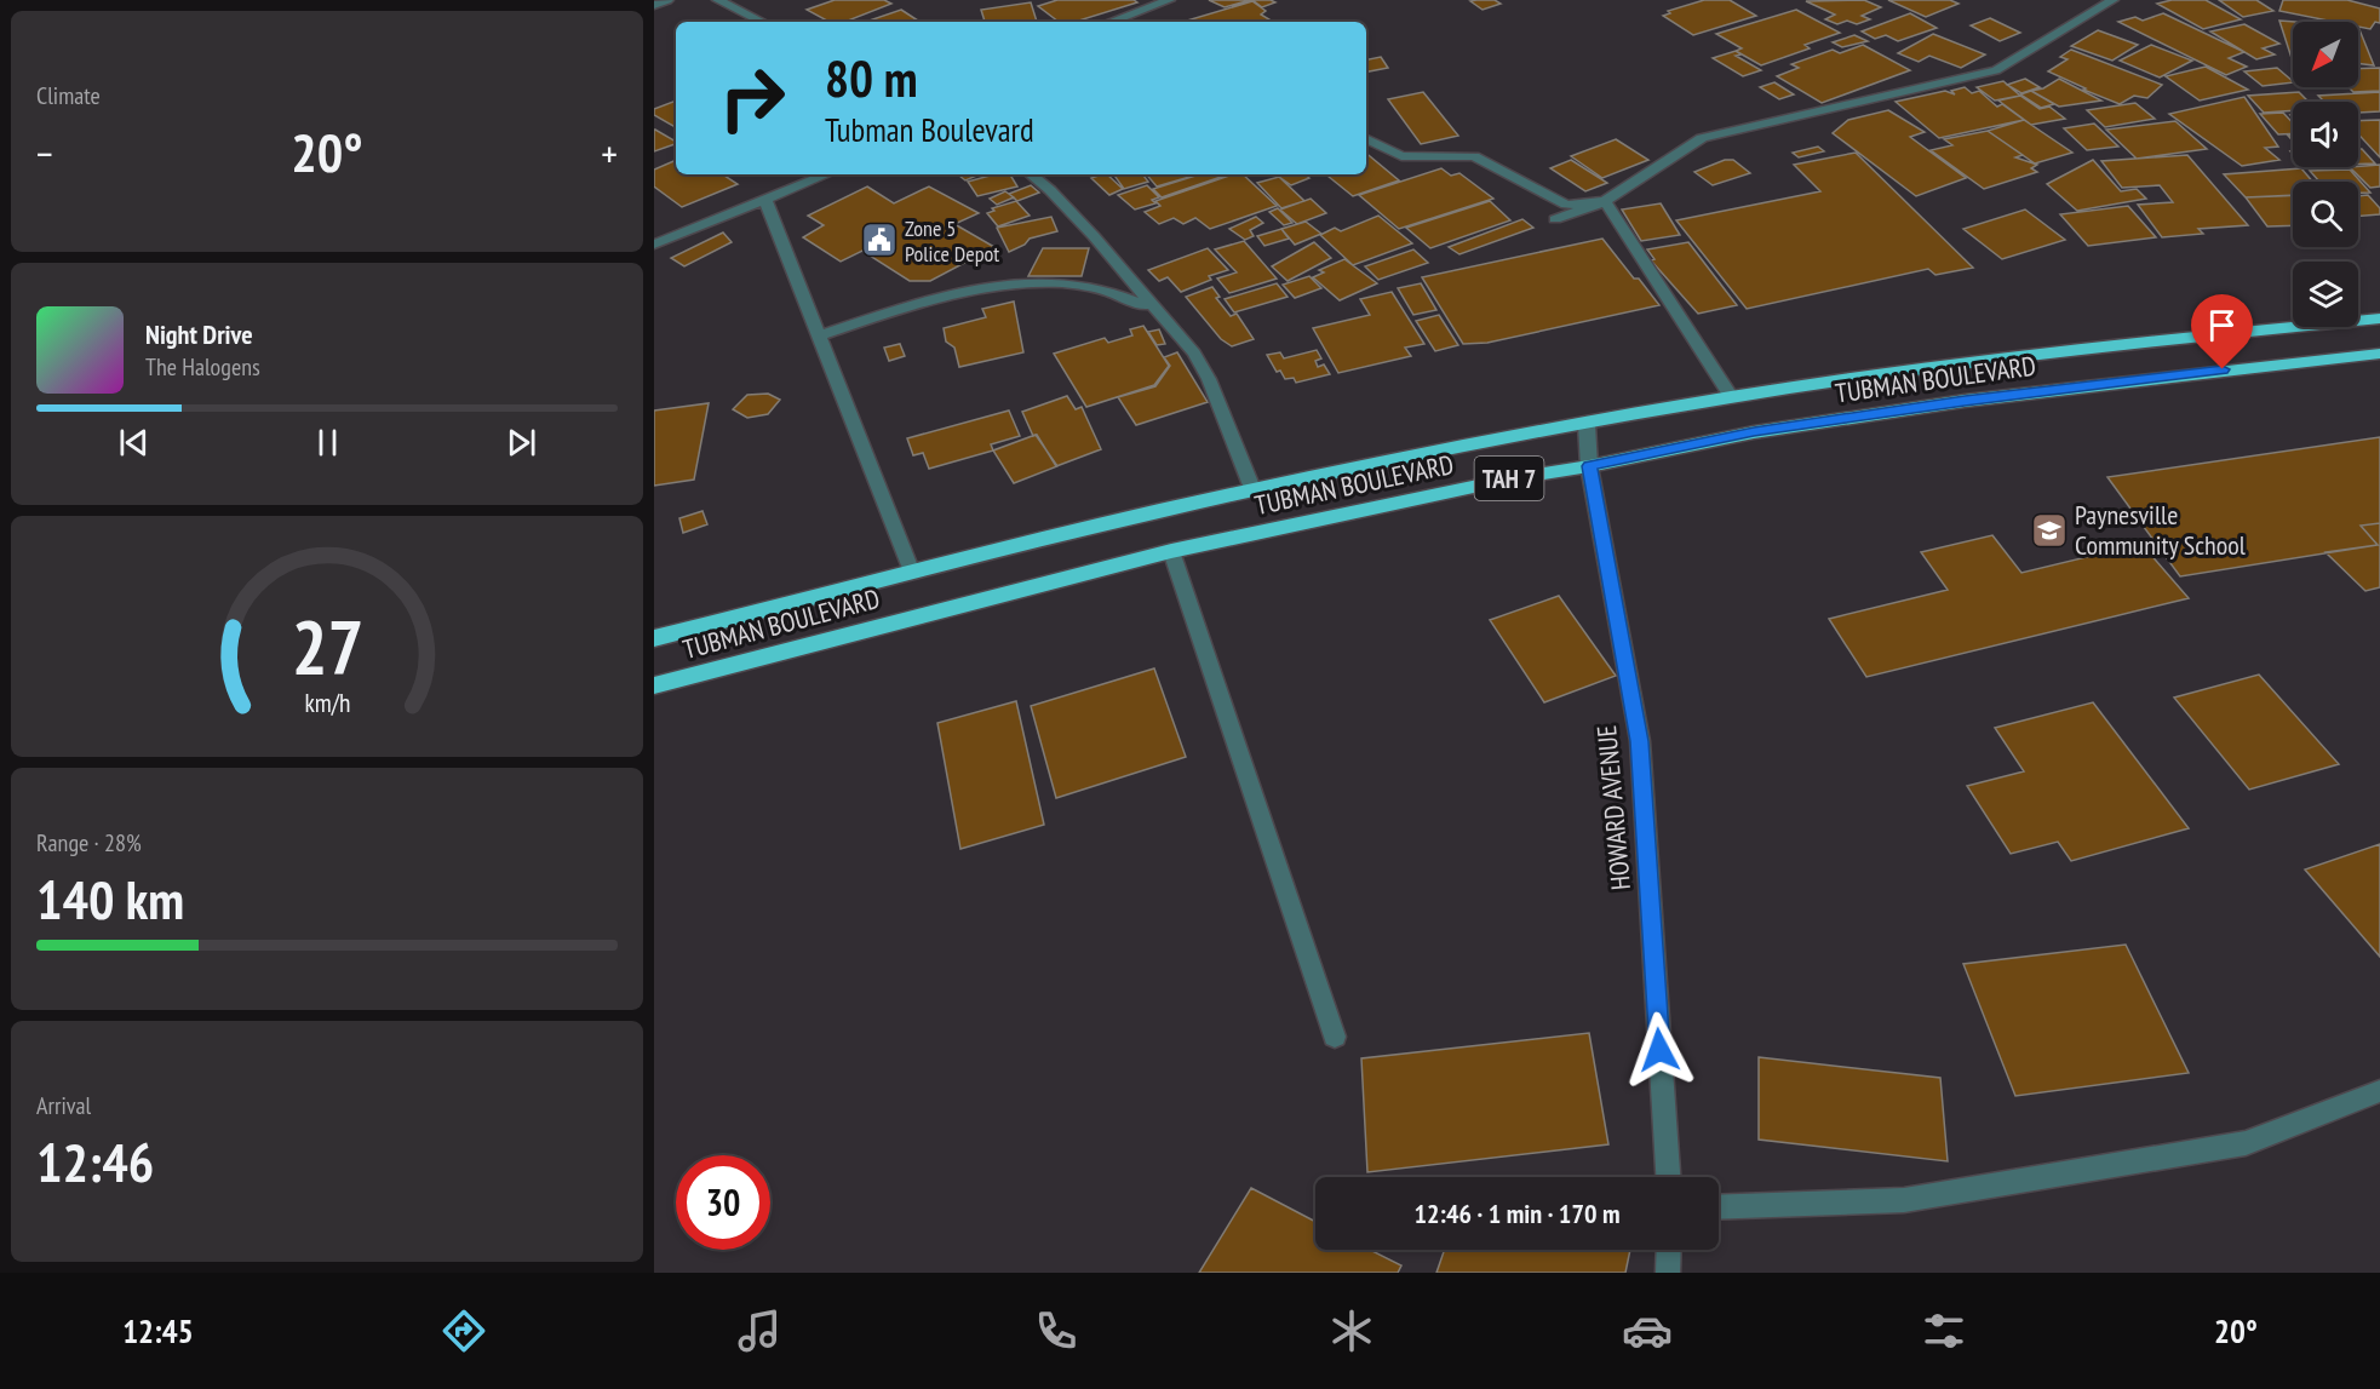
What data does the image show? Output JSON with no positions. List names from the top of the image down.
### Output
{
  "streets": {
    "highway": ["TUBMAN BOULEVARD", "TAH 7"],
    "street": ["HOWARD AVENUE"]
  },
  "crossings": [
    ["TUBMAN BOULEVARD", "HOWARD AVENUE"]
  ],
  "places": {
    "public building": ["Zone 5 Police Depot"],
    "school or university": ["Paynesville Community School"]
  },
  "north": "bottom left",
  "page": {
    "tile": [
      "Climate",
      ["Range · 28%", "140 km"],
      ["Arrival", "12:46"]
    ],
    "turn": ["80 m", "Tubman Boulevard"],
    "heat": ["−", "20°", "+"],
    "song": ["Night Drive", "The Halogens"],
    "limit": "30",
    "trip": "12:46 · 1 min · 170 m",
    "tabs": ["12:45", "20°"],
    "gauge": ["27", "km/h"]
  }
}
